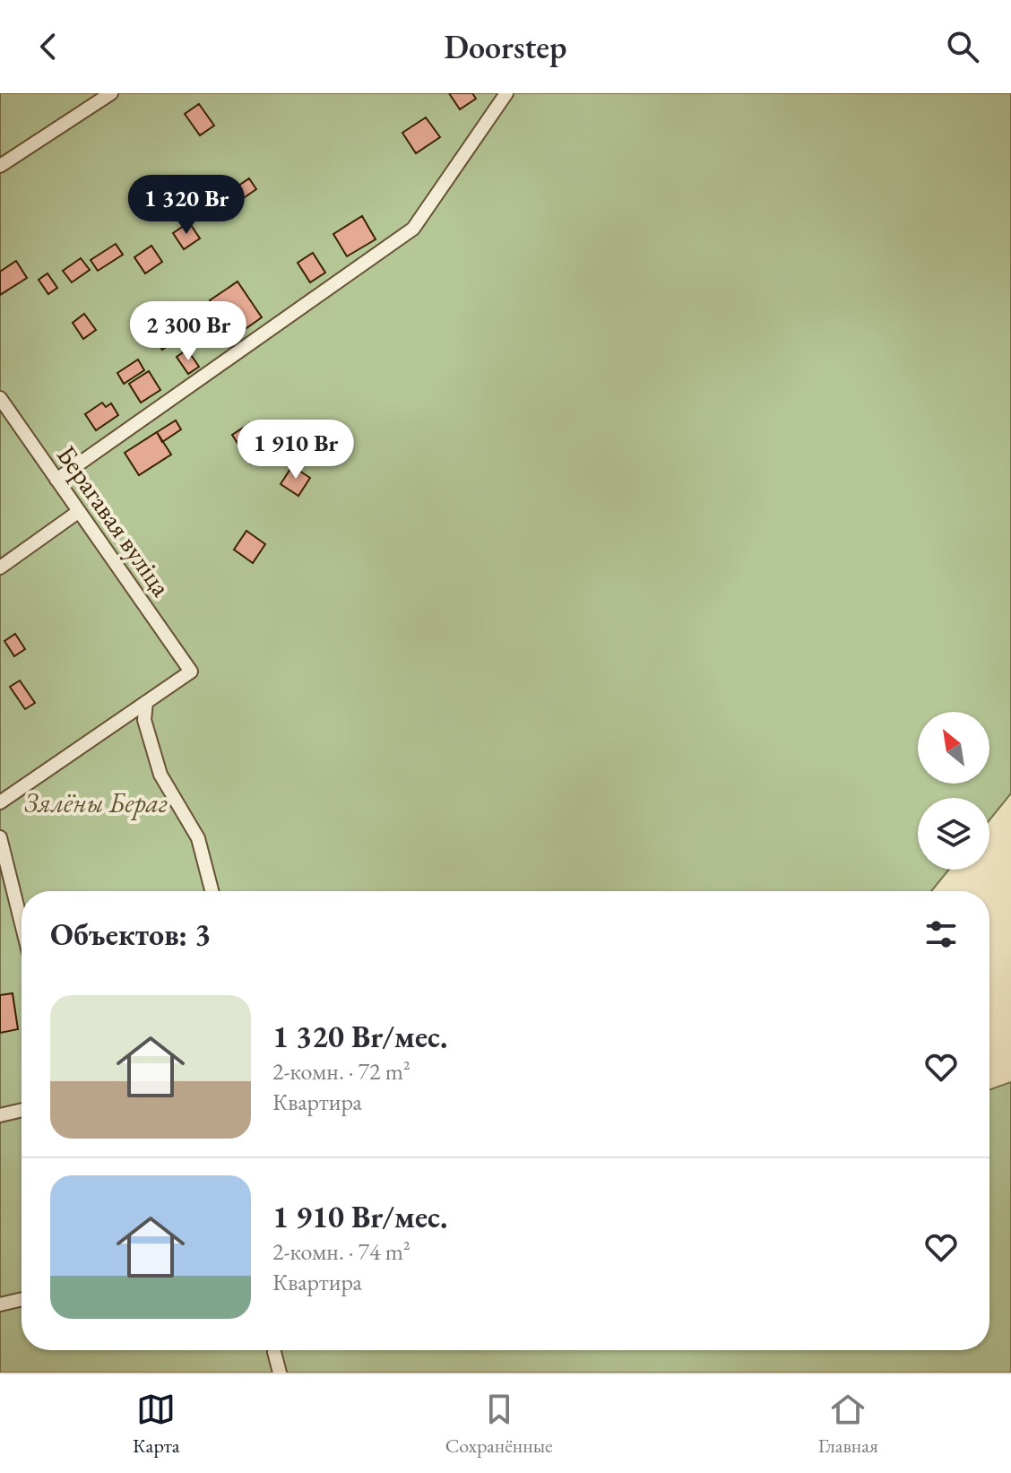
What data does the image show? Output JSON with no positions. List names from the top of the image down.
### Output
{
  "streets": {
    "lane": ["Берагавая вуліца"]
  },
  "parks": ["Зялёны Бераг"],
  "north": "top left",
  "page": {
    "header": "Doorstep",
    "price": ["1 320 Br", "2 300 Br", "1 910 Br"],
    "heading": "Объектов: 3",
    "list": [
      {
        "name": "1 320 Br/мес.",
        "note": "2-комн. · 72 m² · Квартира"
      },
      {
        "name": "1 910 Br/мес.",
        "note": "2-комн. · 74 m² · Квартира"
      }
    ],
    "tabs": ["Карта", "Сохранённые", "Главная"]
  }
}
